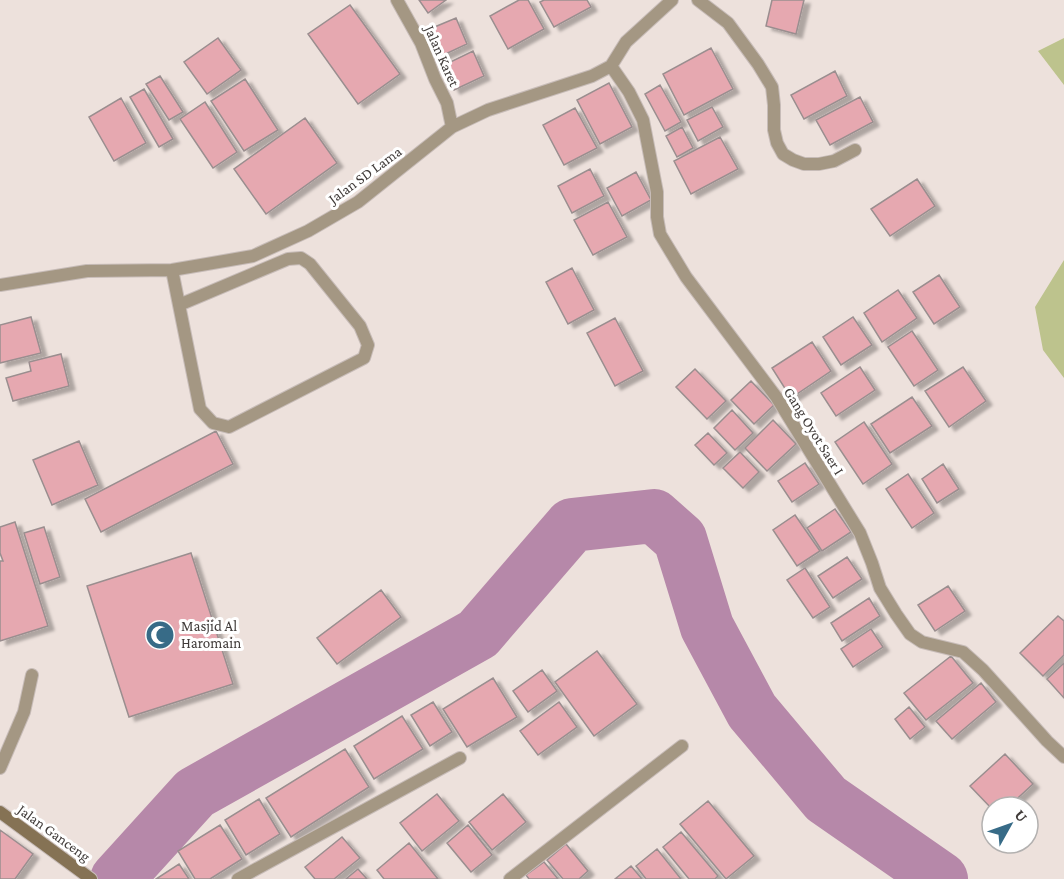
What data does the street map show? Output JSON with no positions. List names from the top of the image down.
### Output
{
  "streets": {
    "street": [
      "Jalan Karet",
      "Jalan SD Lama",
      "Gang Oyot Saer I",
      "Jalan Ganceng"
    ]
  },
  "crossings": [
    ["Jalan Karet", "Jalan SD Lama"],
    ["Jalan SD Lama", "Gang Oyot Saer I"]
  ],
  "places": {
    "mosque": ["Masjid Al Haromain"]
  },
  "north": "top right"
}
